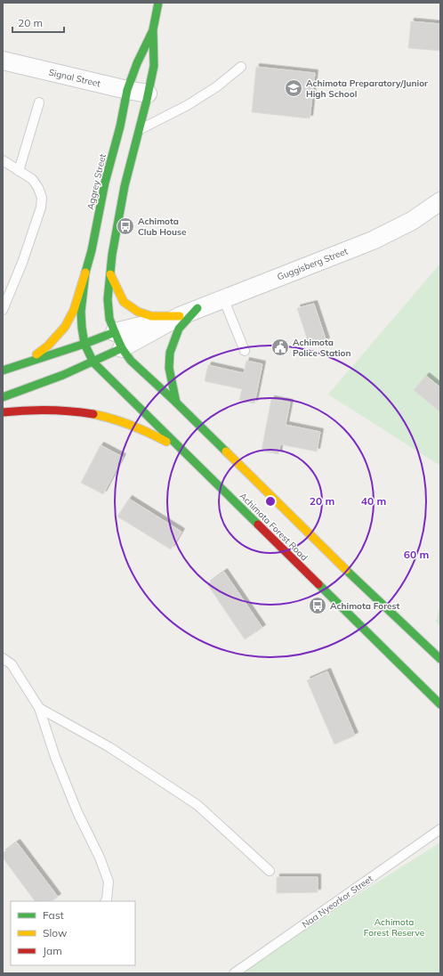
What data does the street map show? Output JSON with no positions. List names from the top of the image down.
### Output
{
  "streets": {
    "main road": ["Aggrey Street", "Achimota Forest Road"],
    "street": ["Signal Street", "Guggisberg Street"],
    "lane": ["Naa Nyeorkor Street"]
  },
  "crossings": [
    ["Signal Street", "Aggrey Street"],
    ["Aggrey Street", "Guggisberg Street"],
    ["Aggrey Street", "Achimota Forest Road"]
  ],
  "parks": ["Achimota Forest Reserve"],
  "places": {
    "school or university": ["Achimota Preparatory/Junior High School"],
    "bus stop": ["Achimota Club House", "Achimota Forest"],
    "public building": ["Achimota Police Station"]
  },
  "legend": ["Fast", "Slow", "Jam"],
  "scale_bar": "20 m",
  "rings": ["20 m", "40 m", "60 m"]
}
